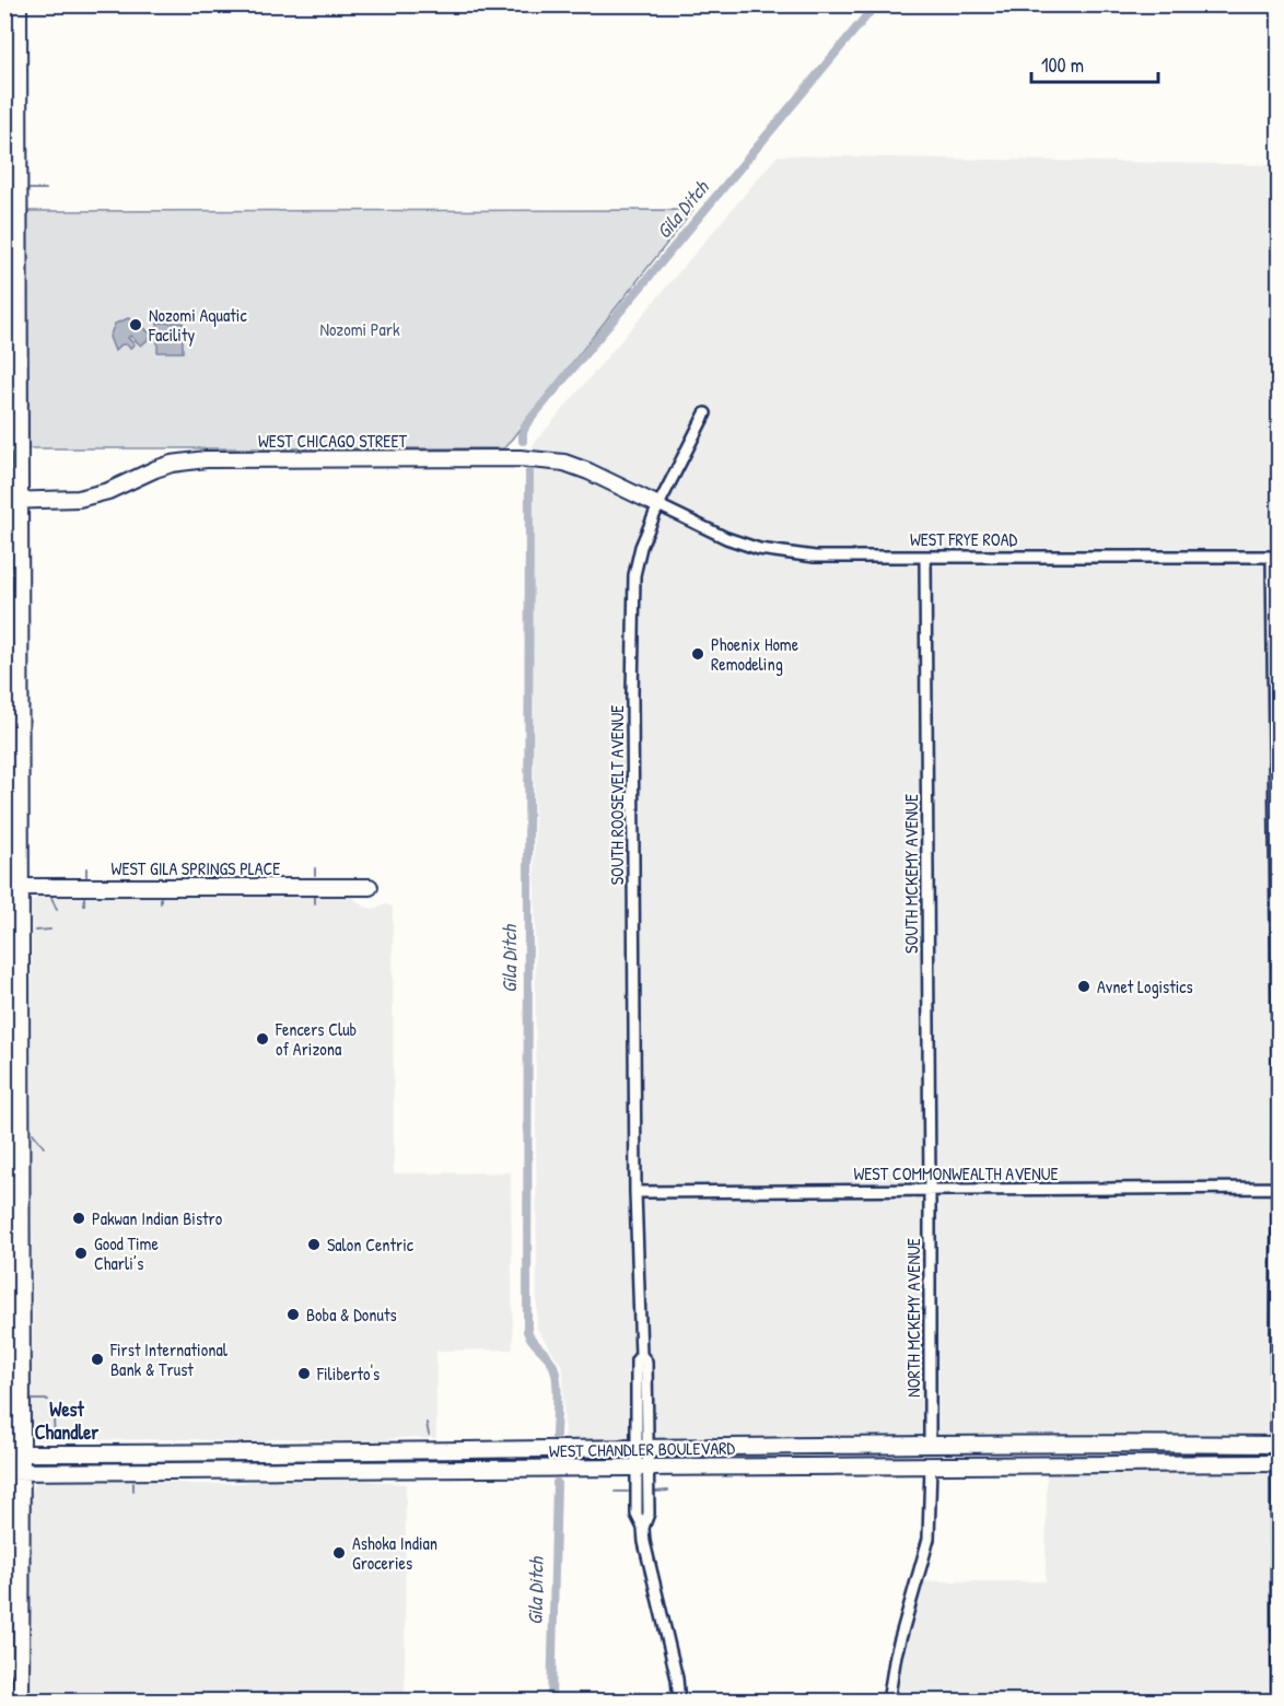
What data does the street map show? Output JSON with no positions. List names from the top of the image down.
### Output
{
  "streets": {
    "main road": ["WEST CHICAGO STREET", "WEST GILA SPRINGS PLACE", "WEST CHANDLER BOULEVARD"],
    "street": [
      "WEST FRYE ROAD",
      "SOUTH ROOSEVELT AVENUE",
      "SOUTH MCKEMY AVENUE",
      "WEST COMMONWEALTH AVENUE",
      "NORTH MCKEMY AVENUE"
    ]
  },
  "crossings": [
    ["WEST CHICAGO STREET", "WEST FRYE ROAD"],
    ["WEST CHICAGO STREET", "SOUTH ROOSEVELT AVENUE"],
    ["WEST FRYE ROAD", "SOUTH ROOSEVELT AVENUE"],
    ["WEST FRYE ROAD", "SOUTH MCKEMY AVENUE"],
    ["SOUTH ROOSEVELT AVENUE", "WEST COMMONWEALTH AVENUE"],
    ["SOUTH ROOSEVELT AVENUE", "WEST CHANDLER BOULEVARD"],
    ["SOUTH MCKEMY AVENUE", "WEST COMMONWEALTH AVENUE"],
    ["SOUTH MCKEMY AVENUE", "NORTH MCKEMY AVENUE"],
    ["WEST COMMONWEALTH AVENUE", "NORTH MCKEMY AVENUE"],
    ["NORTH MCKEMY AVENUE", "WEST CHANDLER BOULEVARD"]
  ],
  "districts": ["West Chandler"],
  "water": ["Gila Ditch"],
  "parks": ["Nozomi Park"],
  "places": [
    "Nozomi Aquatic Facility",
    "Phoenix Home Remodeling",
    "Avnet Logistics",
    "Fencers Club of Arizona",
    "Pakwan Indian Bistro",
    "Salon Centric",
    "Good Time Charli’s",
    "Boba & Donuts",
    "First International Bank & Trust",
    "Filiberto's",
    "Ashoka Indian Groceries"
  ],
  "scale_bar": "100 m"
}
